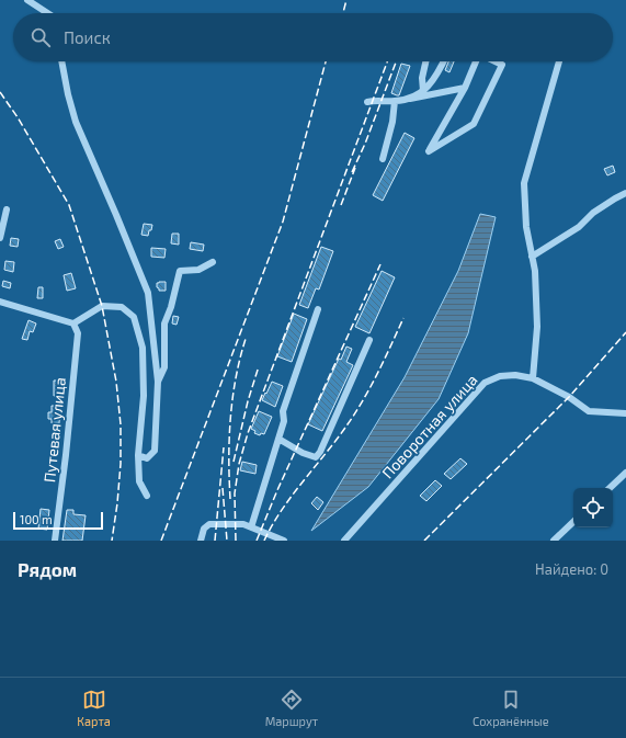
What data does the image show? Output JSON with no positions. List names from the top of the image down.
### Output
{
  "streets": {
    "street": ["Поворотная улица", "Путевая улица"]
  },
  "scale_bar": "100 m",
  "page": {
    "search": "Поиск",
    "scale": "100 m",
    "heading": ["Рядом", "Найдено: 0"],
    "nav": ["Карта", "Маршрут", "Сохранённые"]
  }
}
